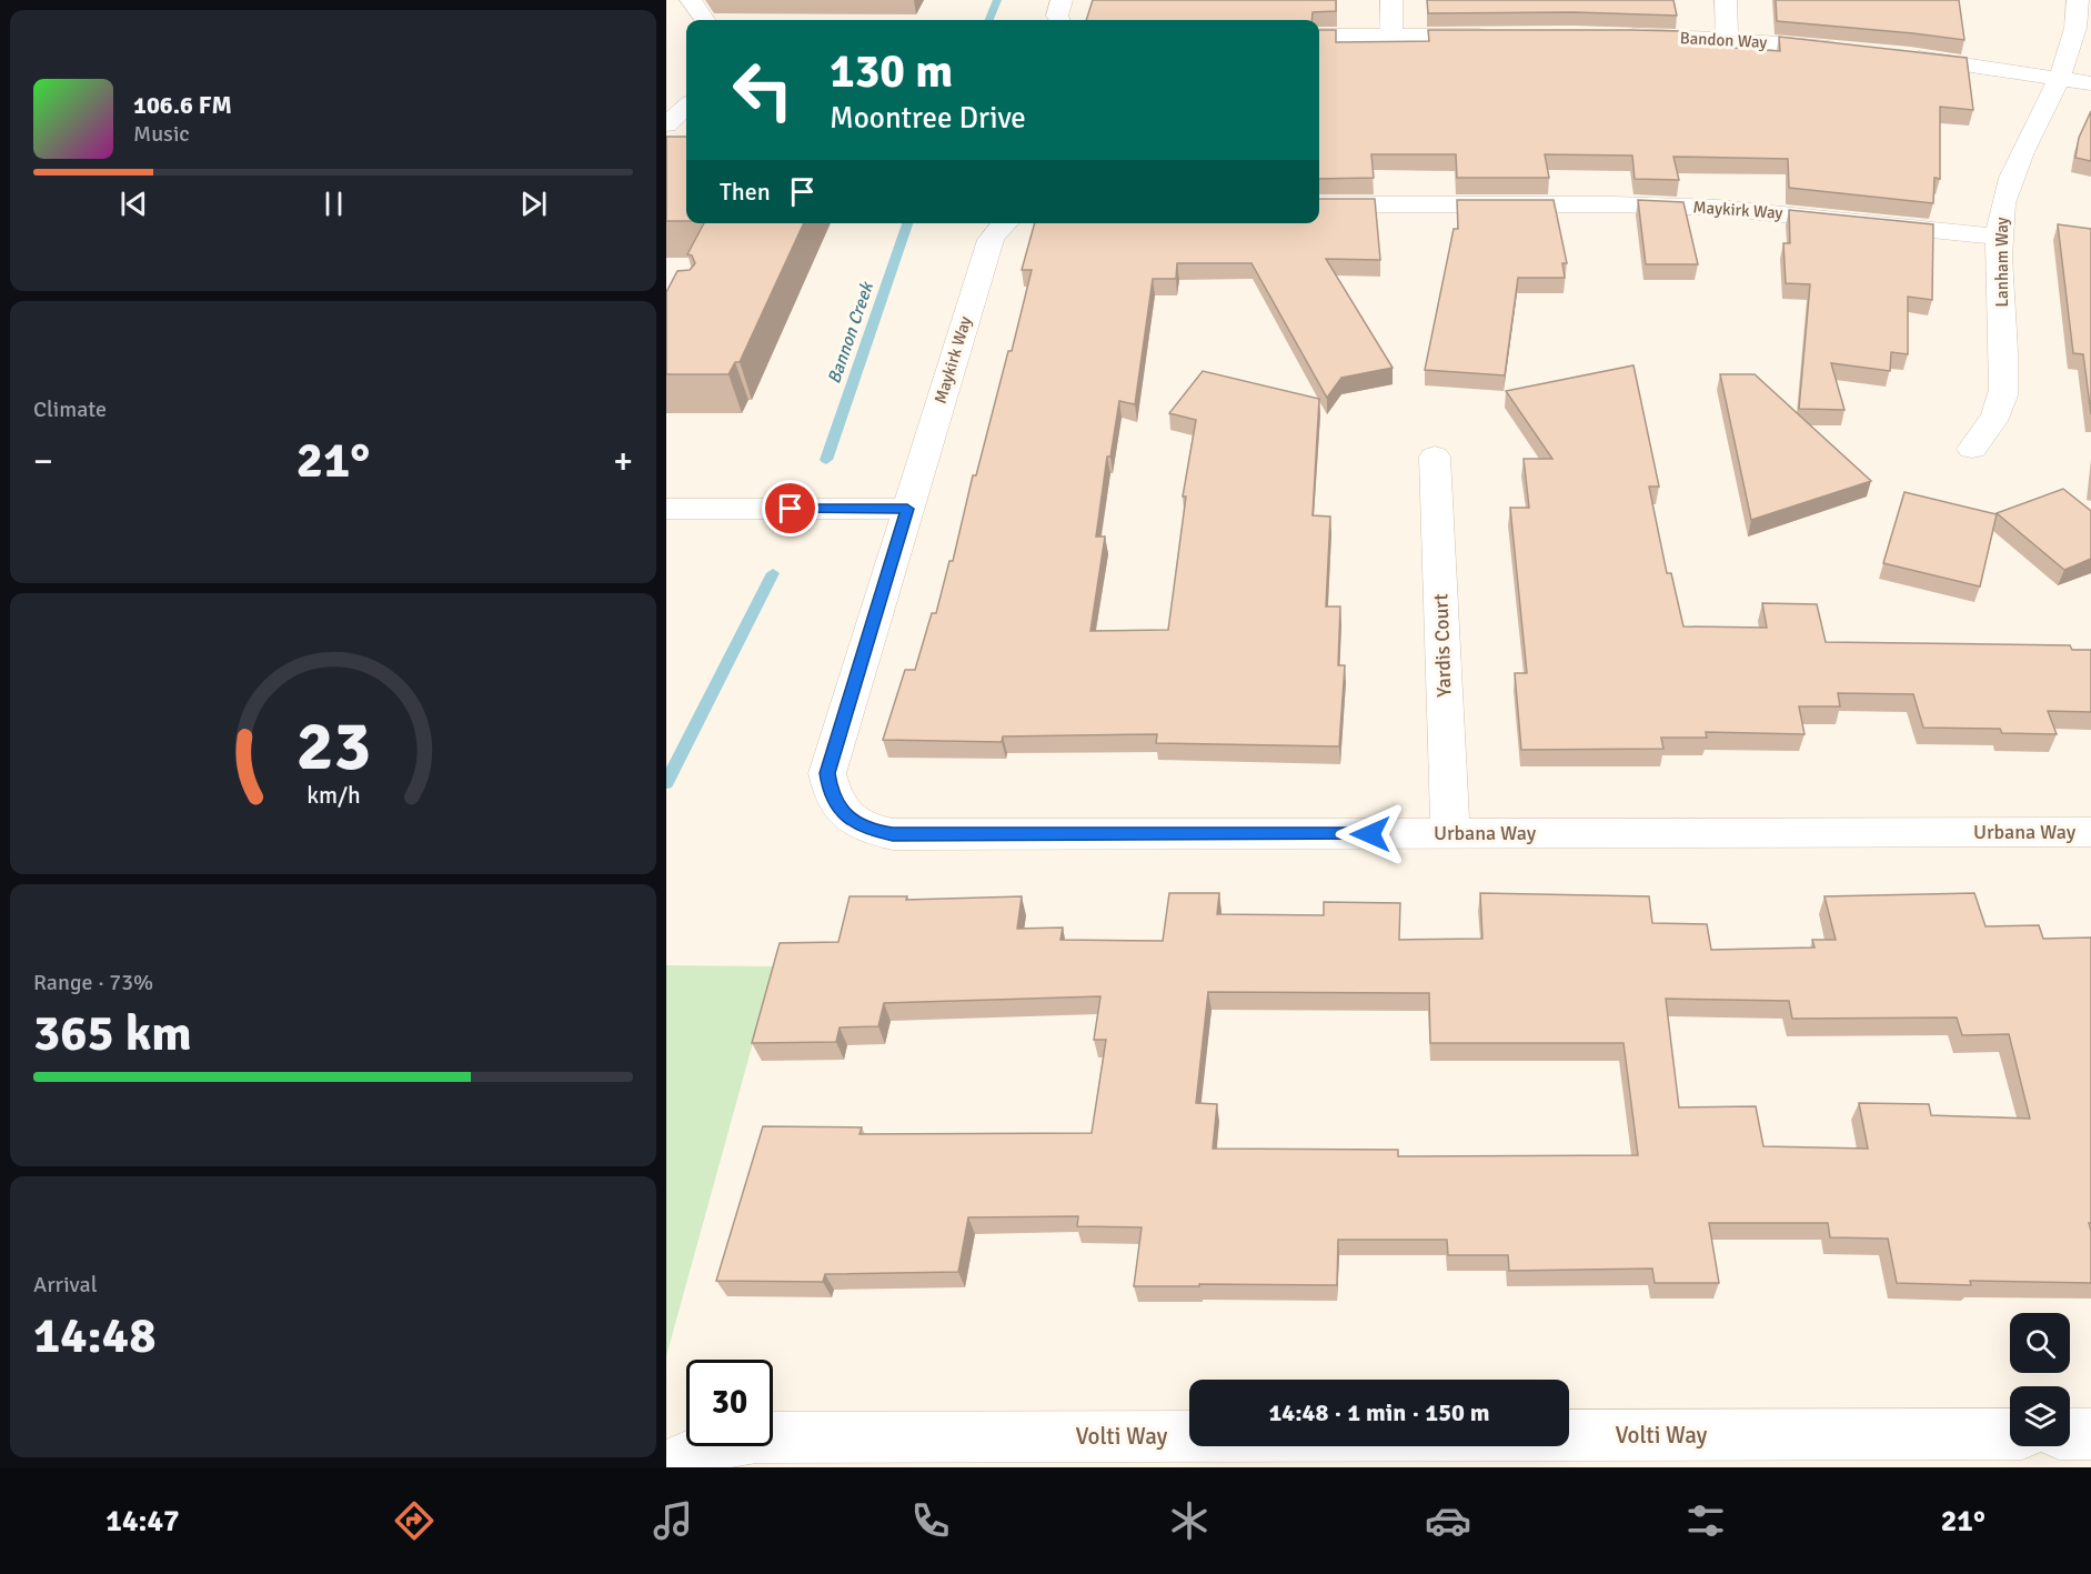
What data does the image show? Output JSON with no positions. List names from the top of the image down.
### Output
{
  "streets": {
    "street": [
      "Bandon Way",
      "Maykirk Way",
      "Lanham Way",
      "Yardis Court",
      "Urbana Way",
      "Volti Way"
    ]
  },
  "crossings": [
    ["Maykirk Way", "Lanham Way"],
    ["Maykirk Way", "Urbana Way"],
    ["Yardis Court", "Urbana Way"]
  ],
  "water": ["Bannon Creek"],
  "page": {
    "turn": ["130 m", "Moontree Drive"],
    "song": ["106.6 FM", "Music"],
    "then": "Then",
    "tile": [
      "Climate",
      ["Range · 73%", "365 km"],
      ["Arrival", "14:48"]
    ],
    "heat": ["−", "21°", "+"],
    "limit": "30",
    "trip": "14:48 · 1 min · 150 m",
    "tabs": ["14:47", "21°"],
    "gauge": ["23", "km/h"]
  }
}
